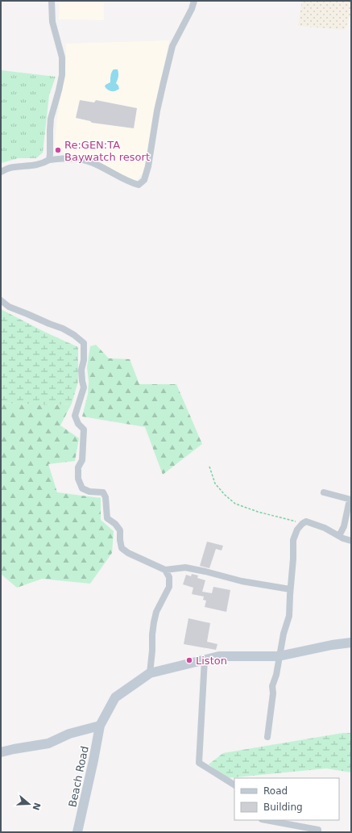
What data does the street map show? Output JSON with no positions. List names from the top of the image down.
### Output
{
  "streets": {
    "street": ["Beach Road"]
  },
  "places": ["Re:GEN:TA Baywatch resort", "Liston"],
  "legend": ["Road", "Building"],
  "north": "right"
}
